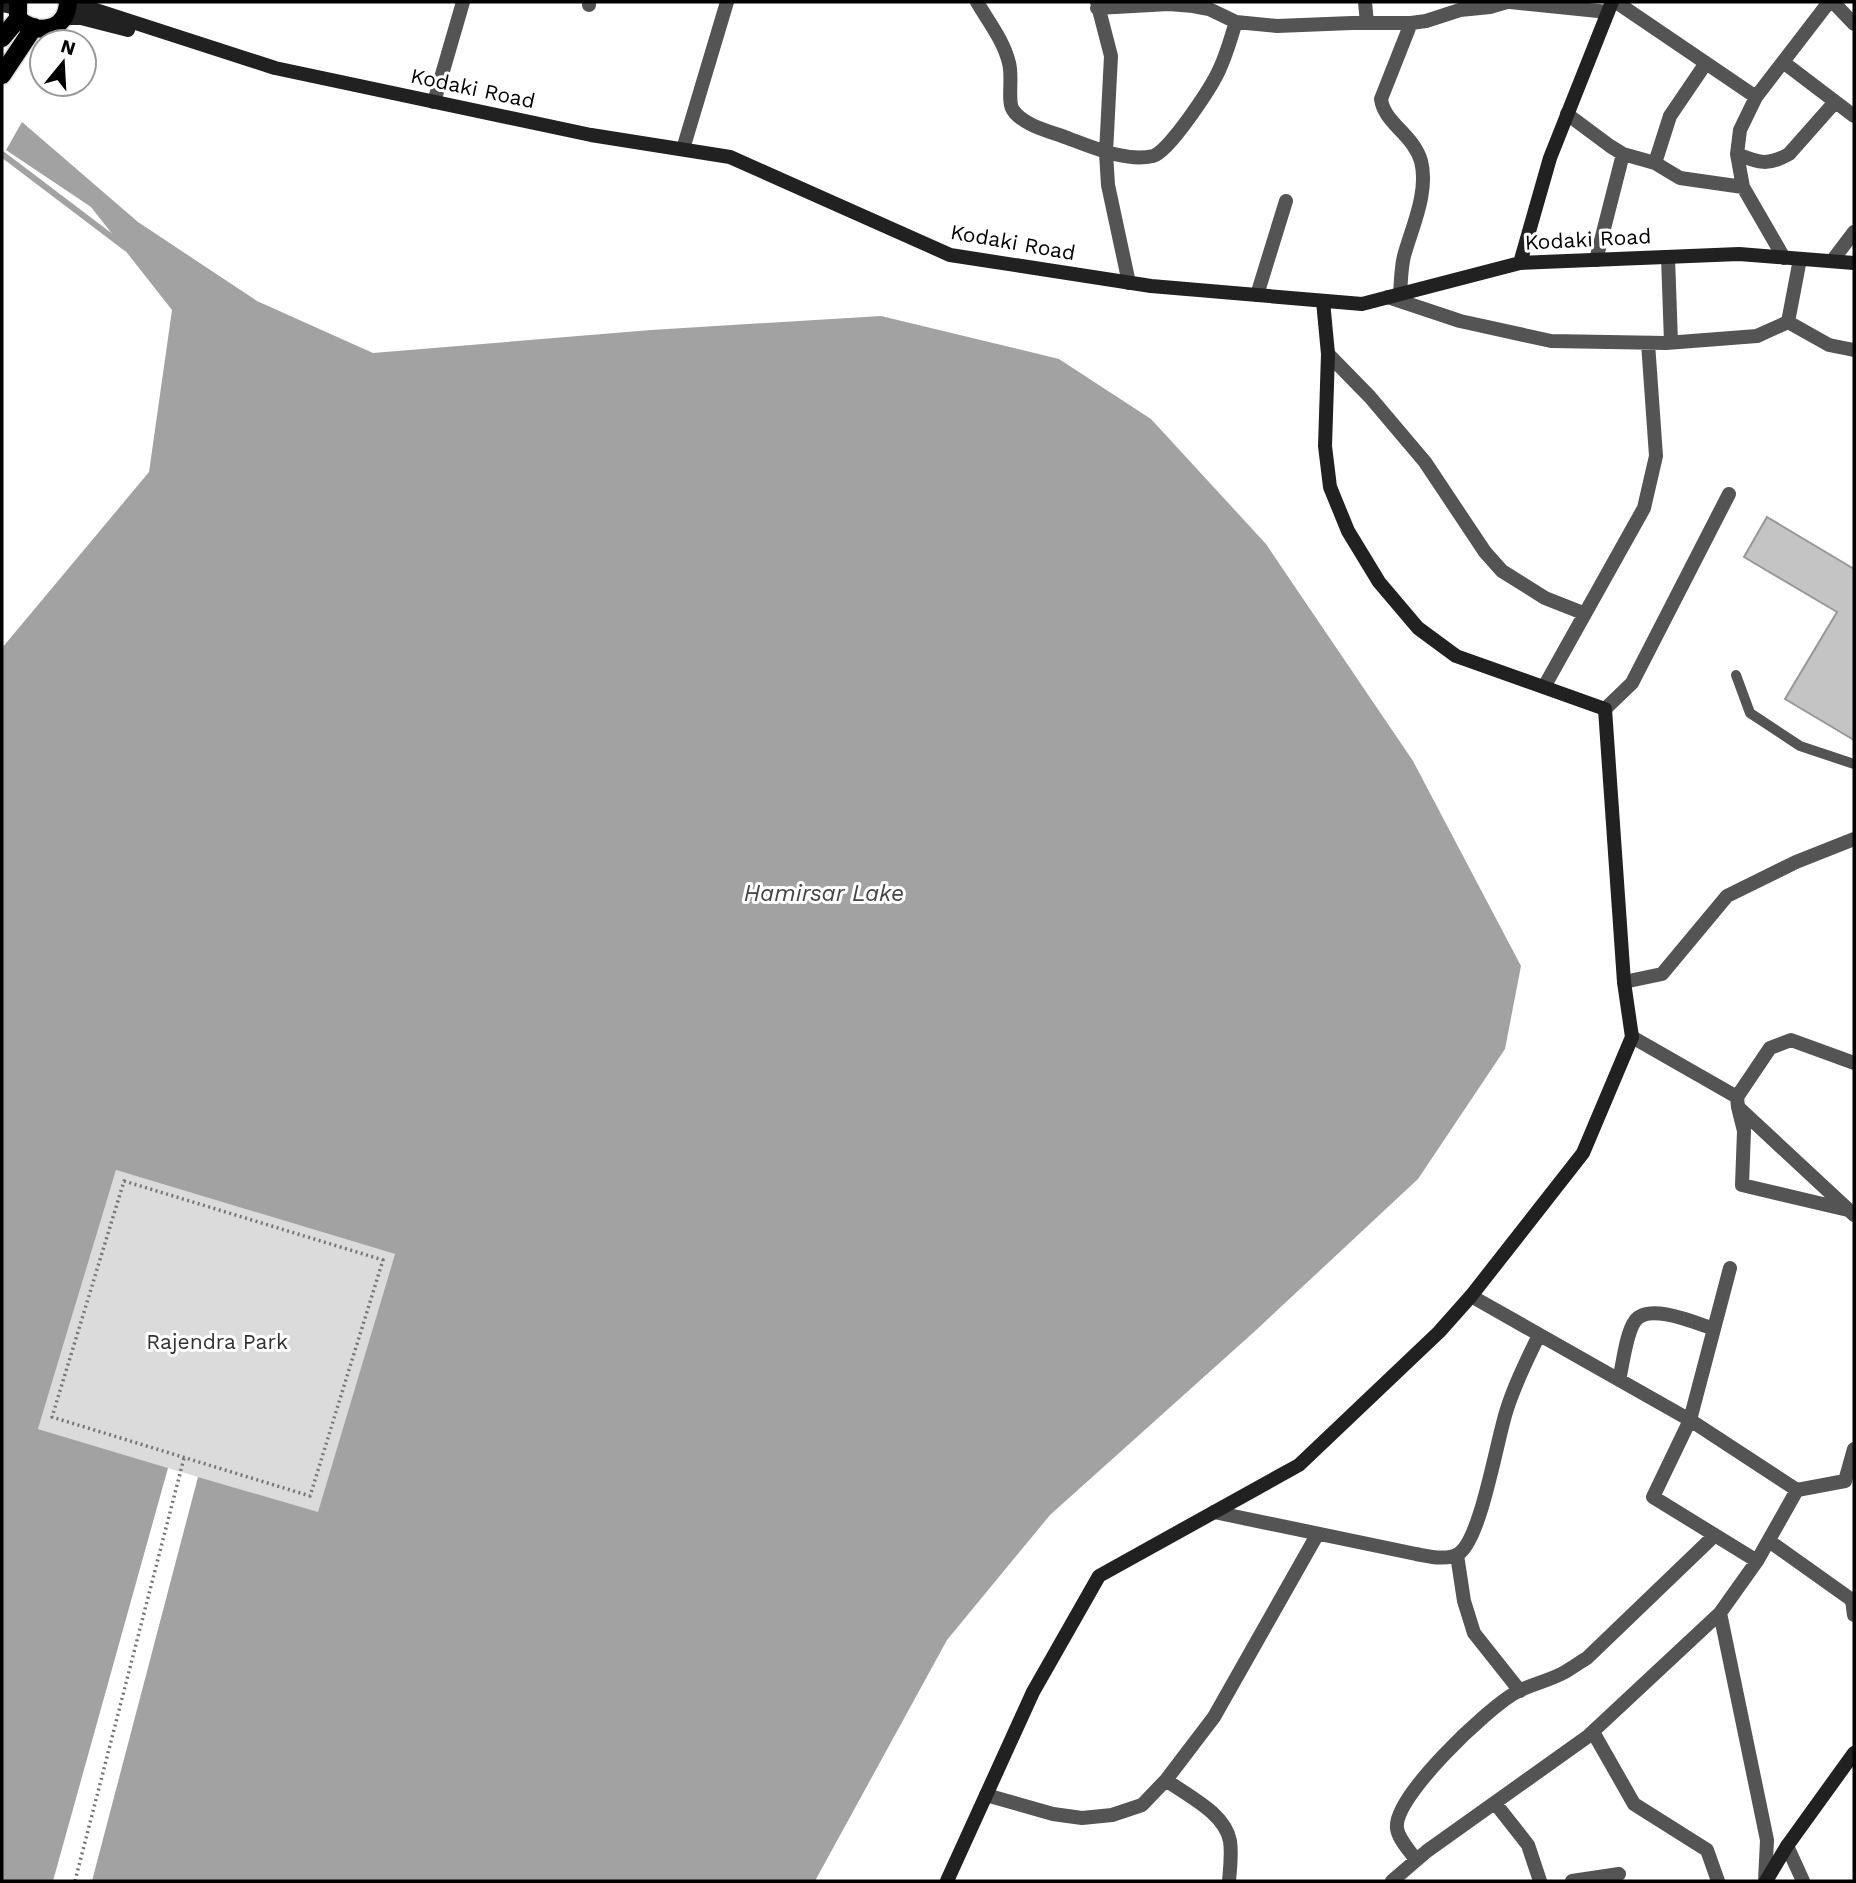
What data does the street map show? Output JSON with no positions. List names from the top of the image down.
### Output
{
  "streets": {
    "street": ["Kodaki Road"]
  },
  "water": ["Hamirsar Lake"],
  "parks": ["Rajendra Park"],
  "north": "top"
}
